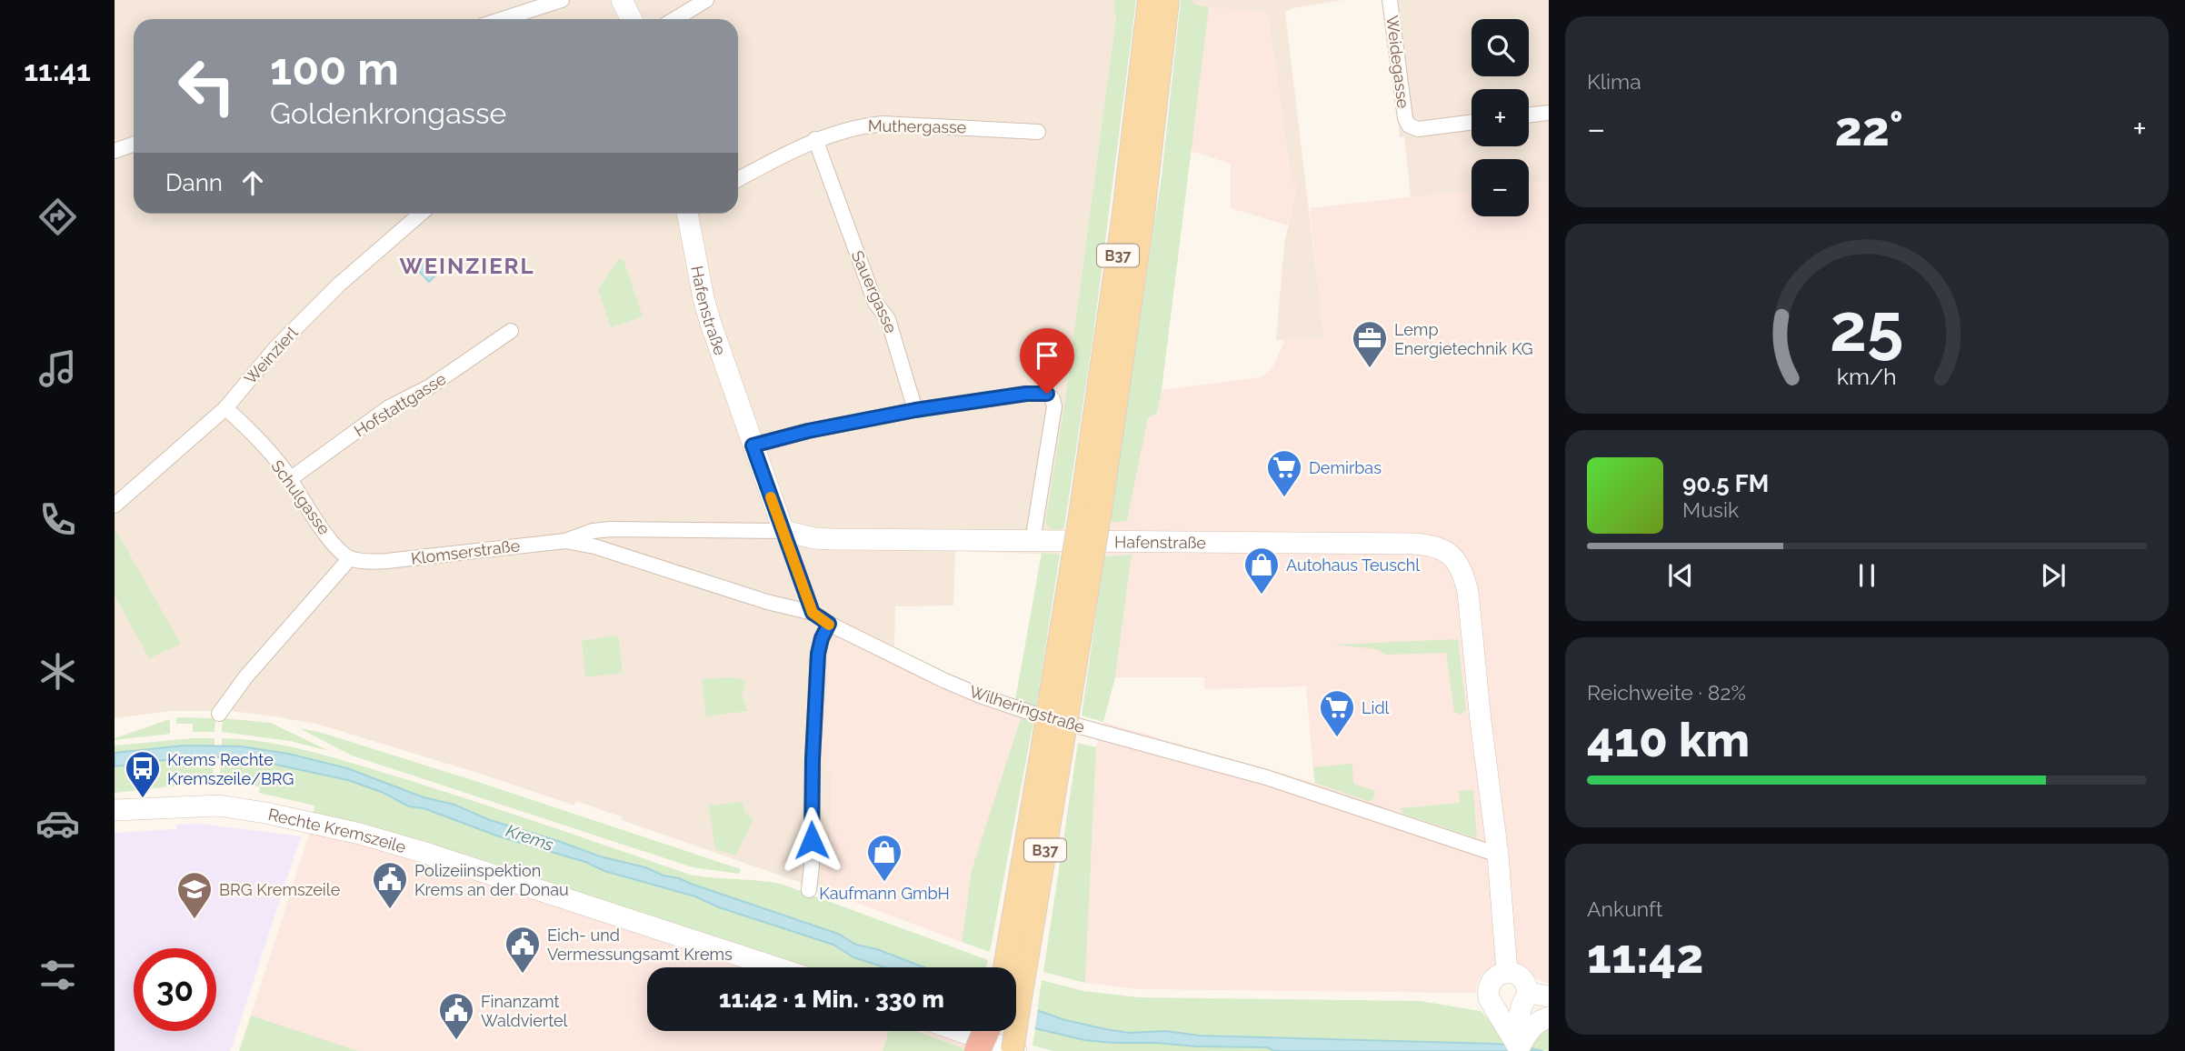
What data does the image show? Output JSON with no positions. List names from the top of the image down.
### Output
{
  "streets": {
    "main road": ["B37"],
    "street": [
      "Weidegasse",
      "Muthergasse",
      "Sauergasse",
      "Hafenstraße",
      "Weinzierl",
      "Hofstattgasse",
      "Schulgasse",
      "Klomserstraße",
      "Wilheringstraße",
      "Rechte Kremszeile"
    ]
  },
  "crossings": [
    ["Muthergasse", "Sauergasse"],
    ["Hafenstraße", "Klomserstraße"],
    ["Hafenstraße", "Wilheringstraße"],
    ["Weinzierl", "Schulgasse"],
    ["Hofstattgasse", "Schulgasse"],
    ["Schulgasse", "Klomserstraße"],
    ["Klomserstraße", "Wilheringstraße"]
  ],
  "districts": ["WEINZIERL"],
  "water": ["Krems"],
  "places": {
    "office": ["Lemp Energietechnik KG"],
    "supermarket": ["Demirbas", "Lidl"],
    "shop": ["Autohaus Teuschl", "Kaufmann GmbH"],
    "bus stop": ["Krems Rechte Kremszeile/BRG"],
    "public building": ["Polizeiinspektion Krems an der Donau", "Eich- und Vermessungsamt Krems", "Finanzamt Waldviertel"],
    "school or university": ["BRG Kremszeile"]
  },
  "page": {
    "tabs": "11:41",
    "tile": [
      "Klima",
      ["Reichweite · 82%", "410 km"],
      ["Ankunft", "11:42"]
    ],
    "map_buttons": ["+", "−"],
    "turn": ["100 m", "Goldenkrongasse"],
    "heat": ["−", "22°", "+"],
    "then": "Dann",
    "song": ["90.5 FM", "Musik"],
    "limit": "30",
    "trip": "11:42 · 1 Min. · 330 m",
    "gauge": ["25", "km/h"]
  }
}
